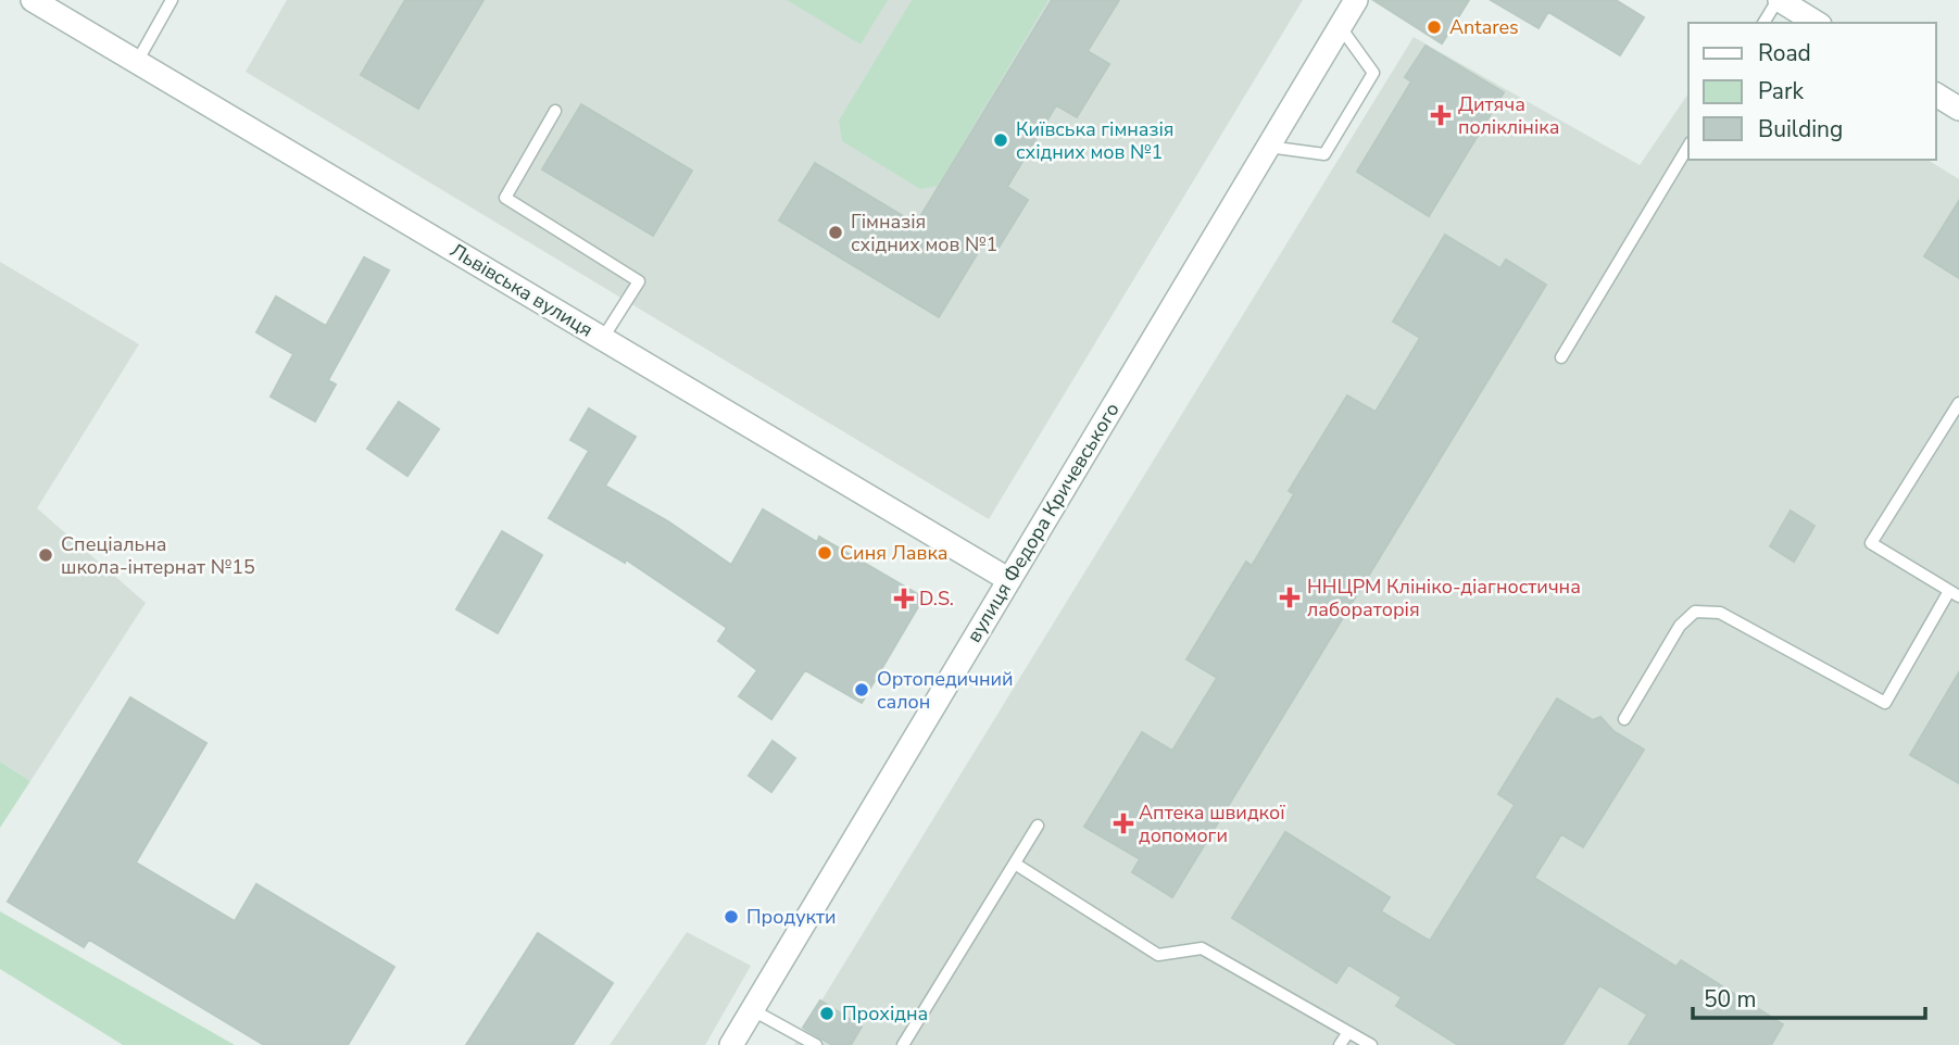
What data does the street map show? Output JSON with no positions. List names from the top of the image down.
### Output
{
  "streets": {
    "street": ["Львівська вулиця", "вулиця Федора Кричевського"]
  },
  "crossings": [
    ["Львівська вулиця", "вулиця Федора Кричевського"]
  ],
  "places": {
    "other": [
      "Antares",
      "Київська гімназія східних мов №1",
      "Гімназія східних мов №1",
      "Синя Лавка",
      "Спеціальна школа-інтернат №15",
      "Ортопедичний салон",
      "Продукти",
      "Прохідна"
    ],
    "health": [
      "Дитяча поліклініка",
      "ННЦРМ Клініко-діагностична лабораторія",
      "D.S.",
      "Аптека швидкої допомоги"
    ]
  },
  "legend": ["Road", "Park", "Building"],
  "scale_bar": "50 m"
}
